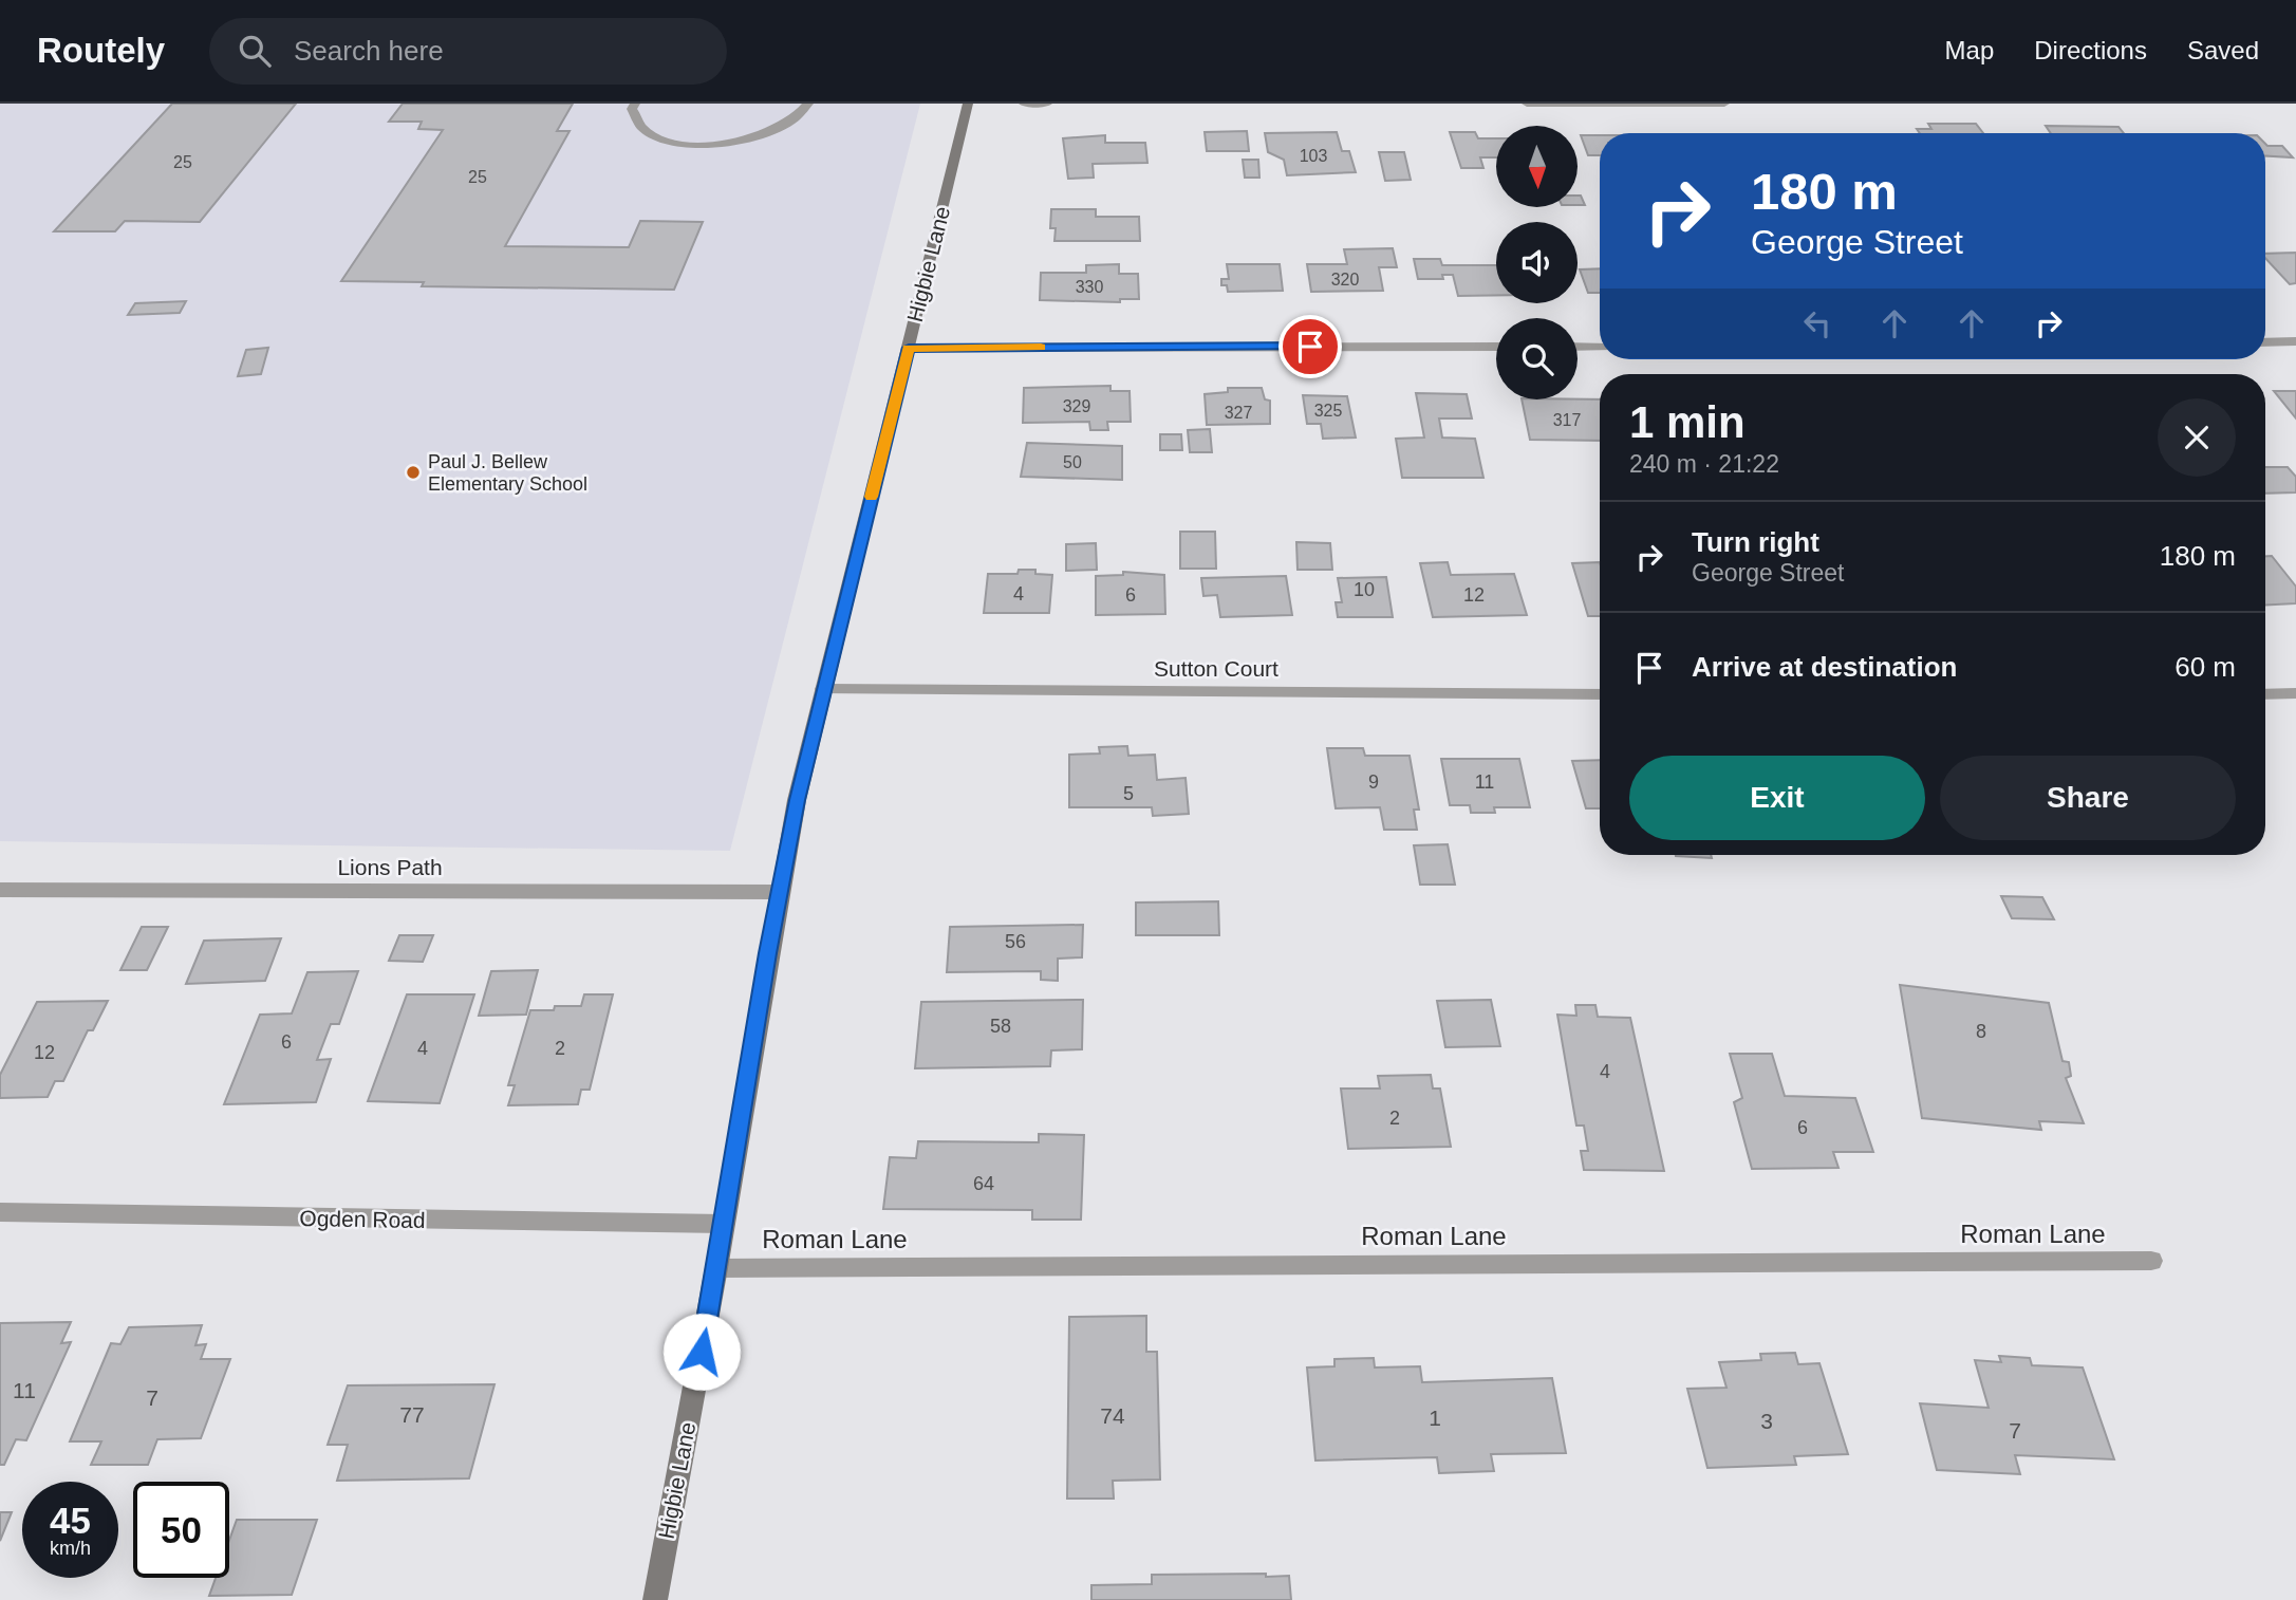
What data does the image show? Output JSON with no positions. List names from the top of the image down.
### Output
{
  "streets": {
    "main road": ["Higbie Lane"],
    "street": [
      "Sutton Court",
      "Lions Path",
      "Ogden Road",
      "Roman Lane"
    ]
  },
  "crossings": [
    ["Higbie Lane", "Sutton Court"],
    ["Higbie Lane", "Lions Path"],
    ["Higbie Lane", "Ogden Road"],
    ["Higbie Lane", "Roman Lane"]
  ],
  "places": ["Paul J. Bellew Elementary School"],
  "house_numbers": [
    "103",
    "25",
    "25",
    "320",
    "330",
    "329",
    "325",
    "327",
    "317",
    "50",
    "10",
    "4",
    "6",
    "12",
    "9",
    "11",
    "5",
    "56",
    "58",
    "8",
    "6",
    "4",
    "2",
    "12",
    "4",
    "2",
    "6",
    "64",
    "11",
    "7",
    "77",
    "74",
    "1",
    "3",
    "7"
  ],
  "north": "bottom",
  "page": {
    "header": "Routely",
    "search": "Search here",
    "nav": ["Map", "Directions", "Saved"],
    "turn": ["180 m", "George Street"],
    "heading": ["1 min", "240 m · 21:22"],
    "list": [
      {
        "name": "Turn right",
        "note": "George Street",
        "value": "180 m"
      },
      {
        "name": "Arrive at destination",
        "value": "60 m"
      }
    ],
    "buttons": ["Exit", "Share"],
    "speed": "45 km/h",
    "limit": "50"
  }
}
